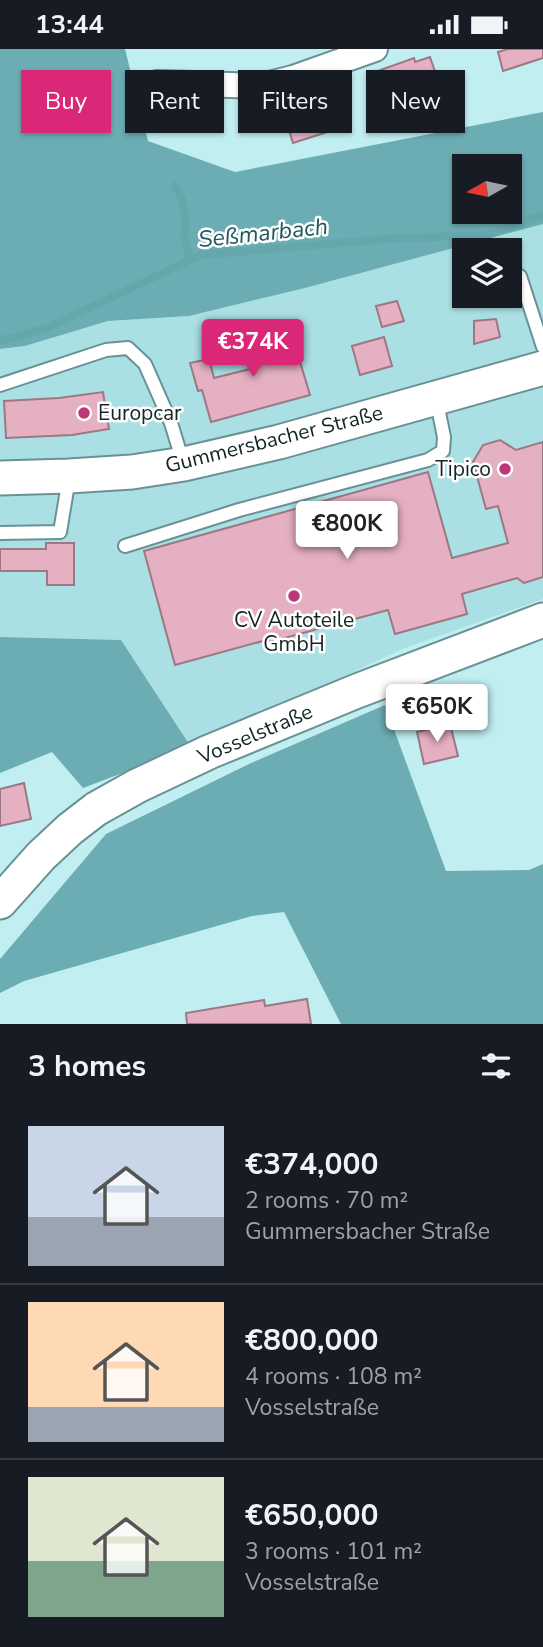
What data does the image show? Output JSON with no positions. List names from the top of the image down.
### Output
{
  "streets": {
    "street": ["Gummersbacher Straße", "Vosselstraße"]
  },
  "water": ["Seßmarbach"],
  "places": ["Europcar", "Tipico", "CV Autoteile GmbH"],
  "north": "left",
  "page": {
    "status": "13:44",
    "chip": [
      "Buy",
      "Rent",
      "Filters",
      "New"
    ],
    "price": ["€374K", "€800K", "€650K"],
    "heading": "3 homes",
    "list": [
      {
        "name": "€374,000",
        "note": "2 rooms · 70 m² · Gummersbacher Straße"
      },
      {
        "name": "€800,000",
        "note": "4 rooms · 108 m² · Vosselstraße"
      },
      {
        "name": "€650,000",
        "note": "3 rooms · 101 m² · Vosselstraße"
      }
    ]
  }
}
